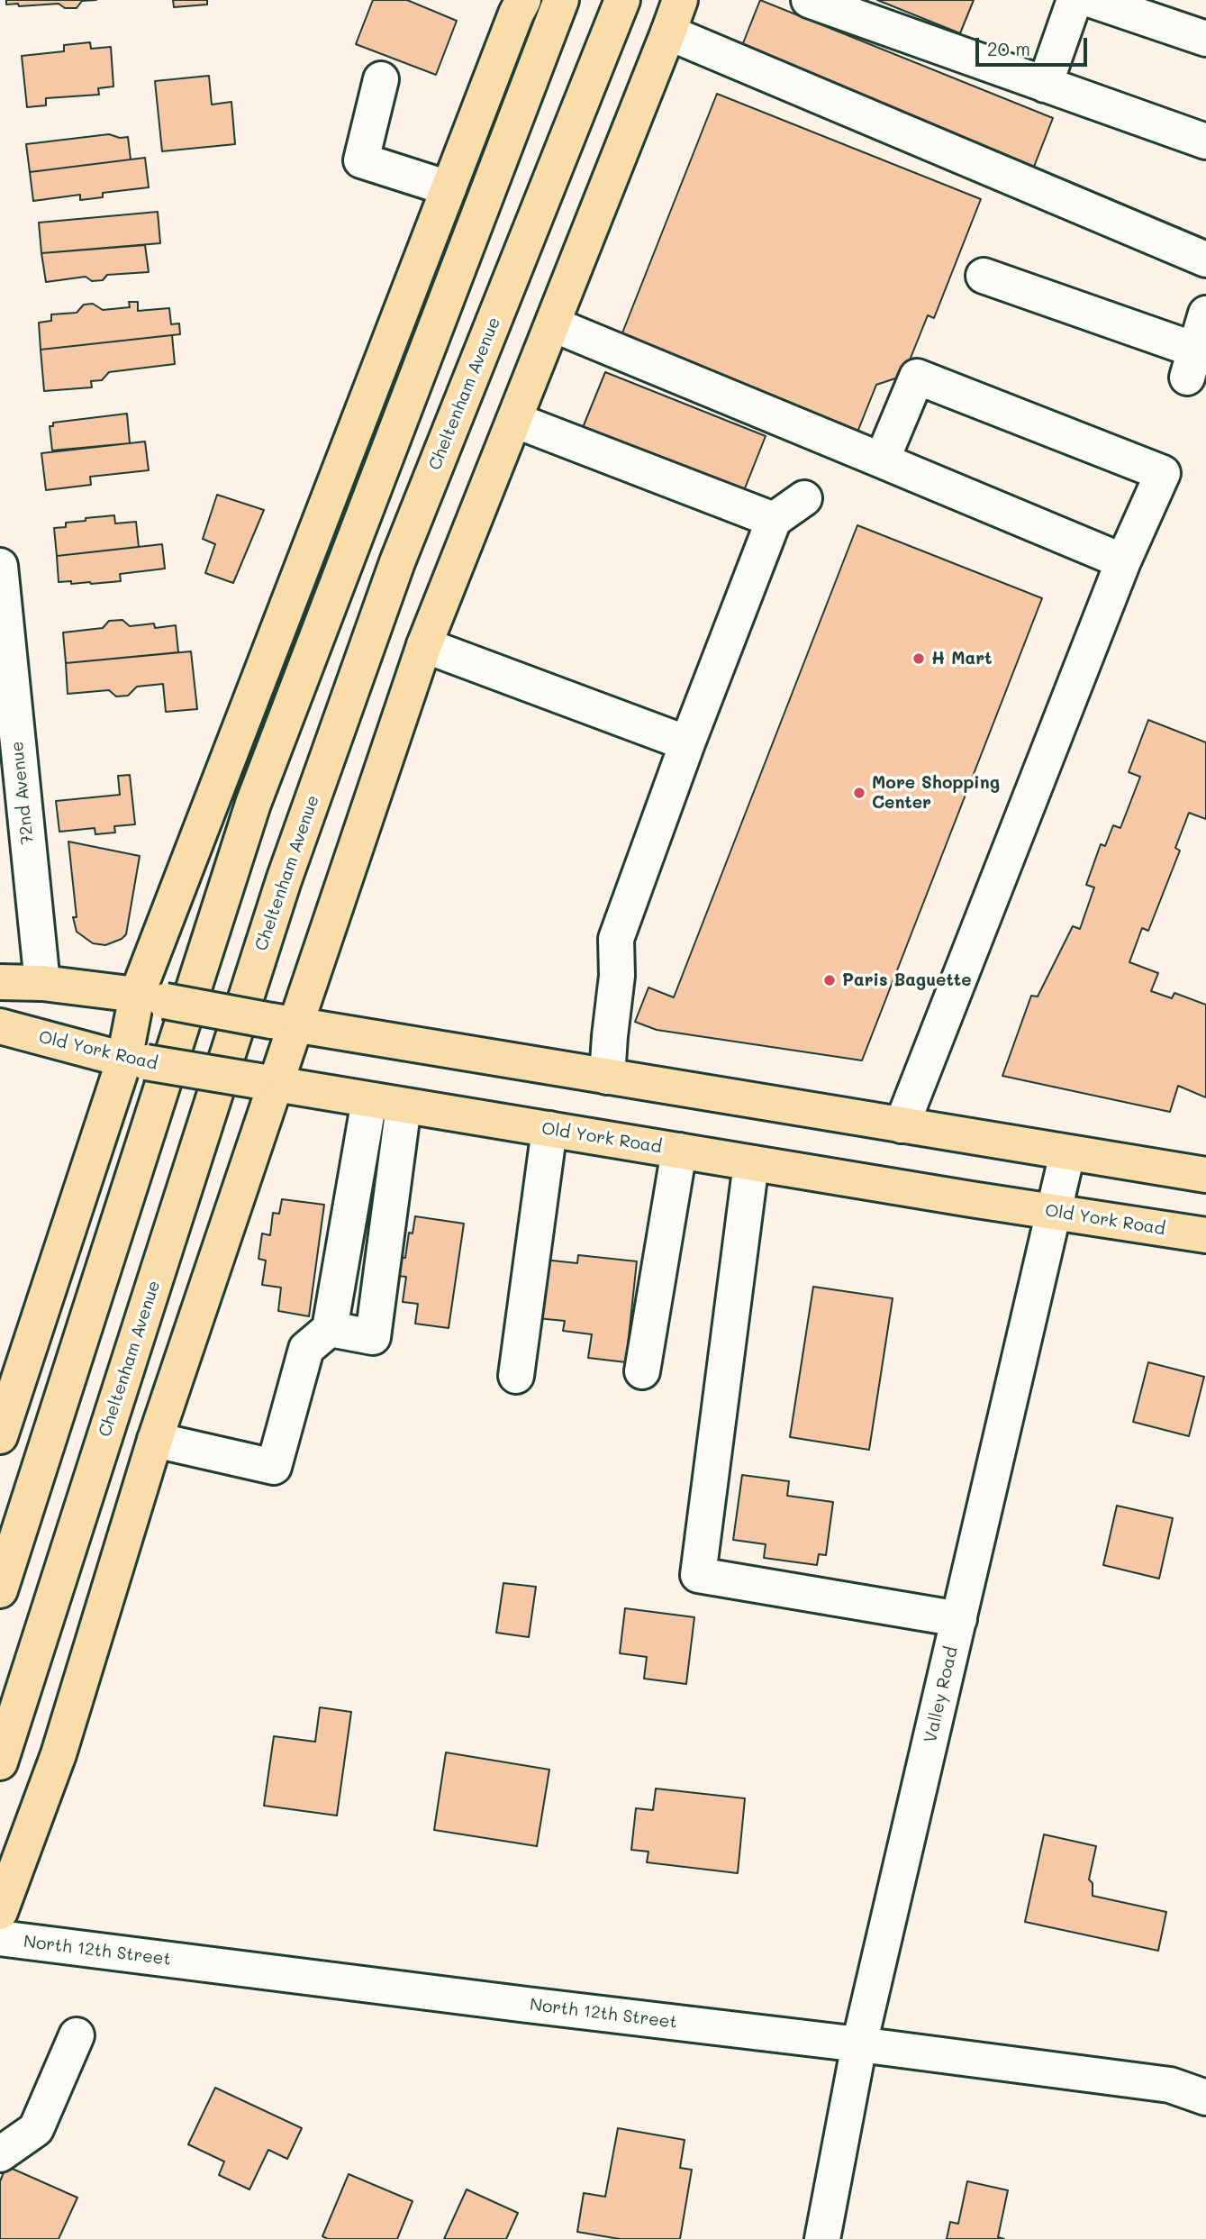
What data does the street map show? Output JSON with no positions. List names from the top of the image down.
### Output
{
  "streets": {
    "main road": ["Cheltenham Avenue", "Old York Road"],
    "street": ["72nd Avenue", "Valley Road", "North 12th Street"]
  },
  "crossings": [
    ["Old York Road", "Valley Road"],
    ["Valley Road", "North 12th Street"]
  ],
  "places": ["H Mart", "More Shopping Center", "Paris Baguette"],
  "scale_bar": "20 m"
}
